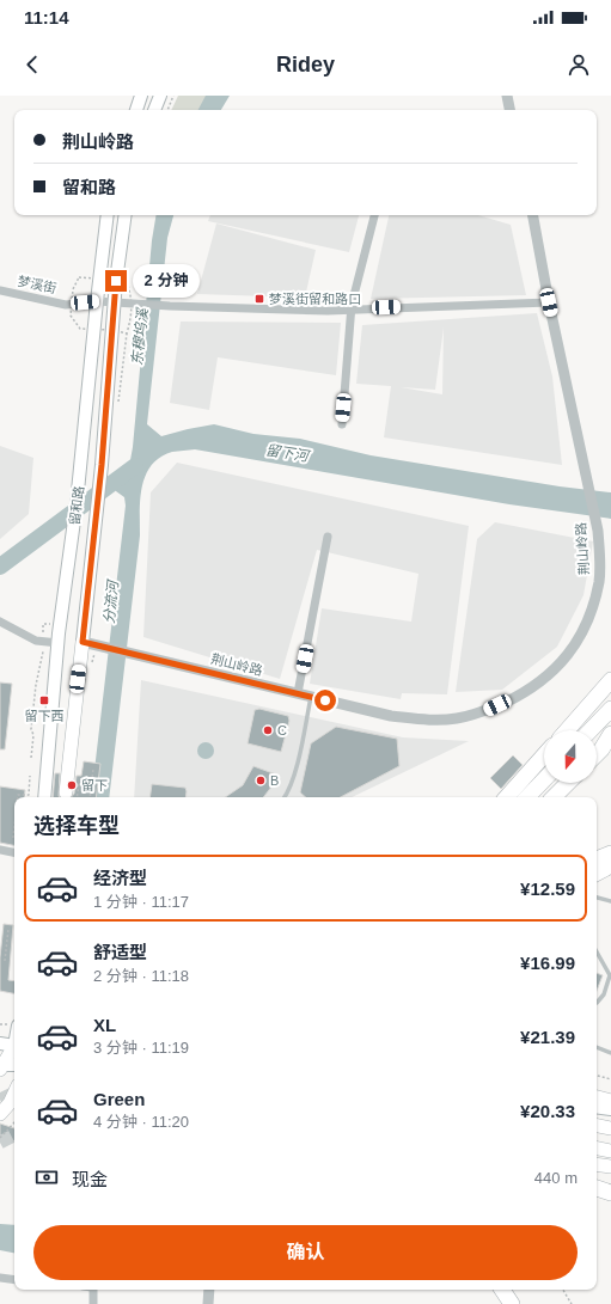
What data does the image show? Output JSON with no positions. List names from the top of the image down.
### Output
{
  "streets": {
    "main road": ["留和路"],
    "street": ["梦溪街", "荆山岭路"]
  },
  "crossings": [
    ["梦溪街", "留和路"],
    ["梦溪街", "荆山岭路"],
    ["留和路", "荆山岭路"]
  ],
  "water": ["东穆坞溪", "留下河", "分流河"],
  "places": {
    "transit": ["梦溪街留和路口", "留下西"],
    "other": ["C", "B", "留下"]
  },
  "north": "bottom",
  "page": {
    "status": "11:14",
    "header": "Ridey",
    "banner": ["荆山岭路", "留和路"],
    "bubble": "2 分钟",
    "heading": "选择车型",
    "list": [
      {
        "name": "经济型",
        "note": "1 分钟 · 11:17",
        "value": "¥12.59"
      },
      {
        "name": "舒适型",
        "note": "2 分钟 · 11:18",
        "value": "¥16.99"
      },
      {
        "name": "XL",
        "note": "3 分钟 · 11:19",
        "value": "¥21.39"
      },
      {
        "name": "Green",
        "note": "4 分钟 · 11:20",
        "value": "¥20.33"
      }
    ],
    "pay": ["现金", "440 m"],
    "buttons": "确认"
  }
}
